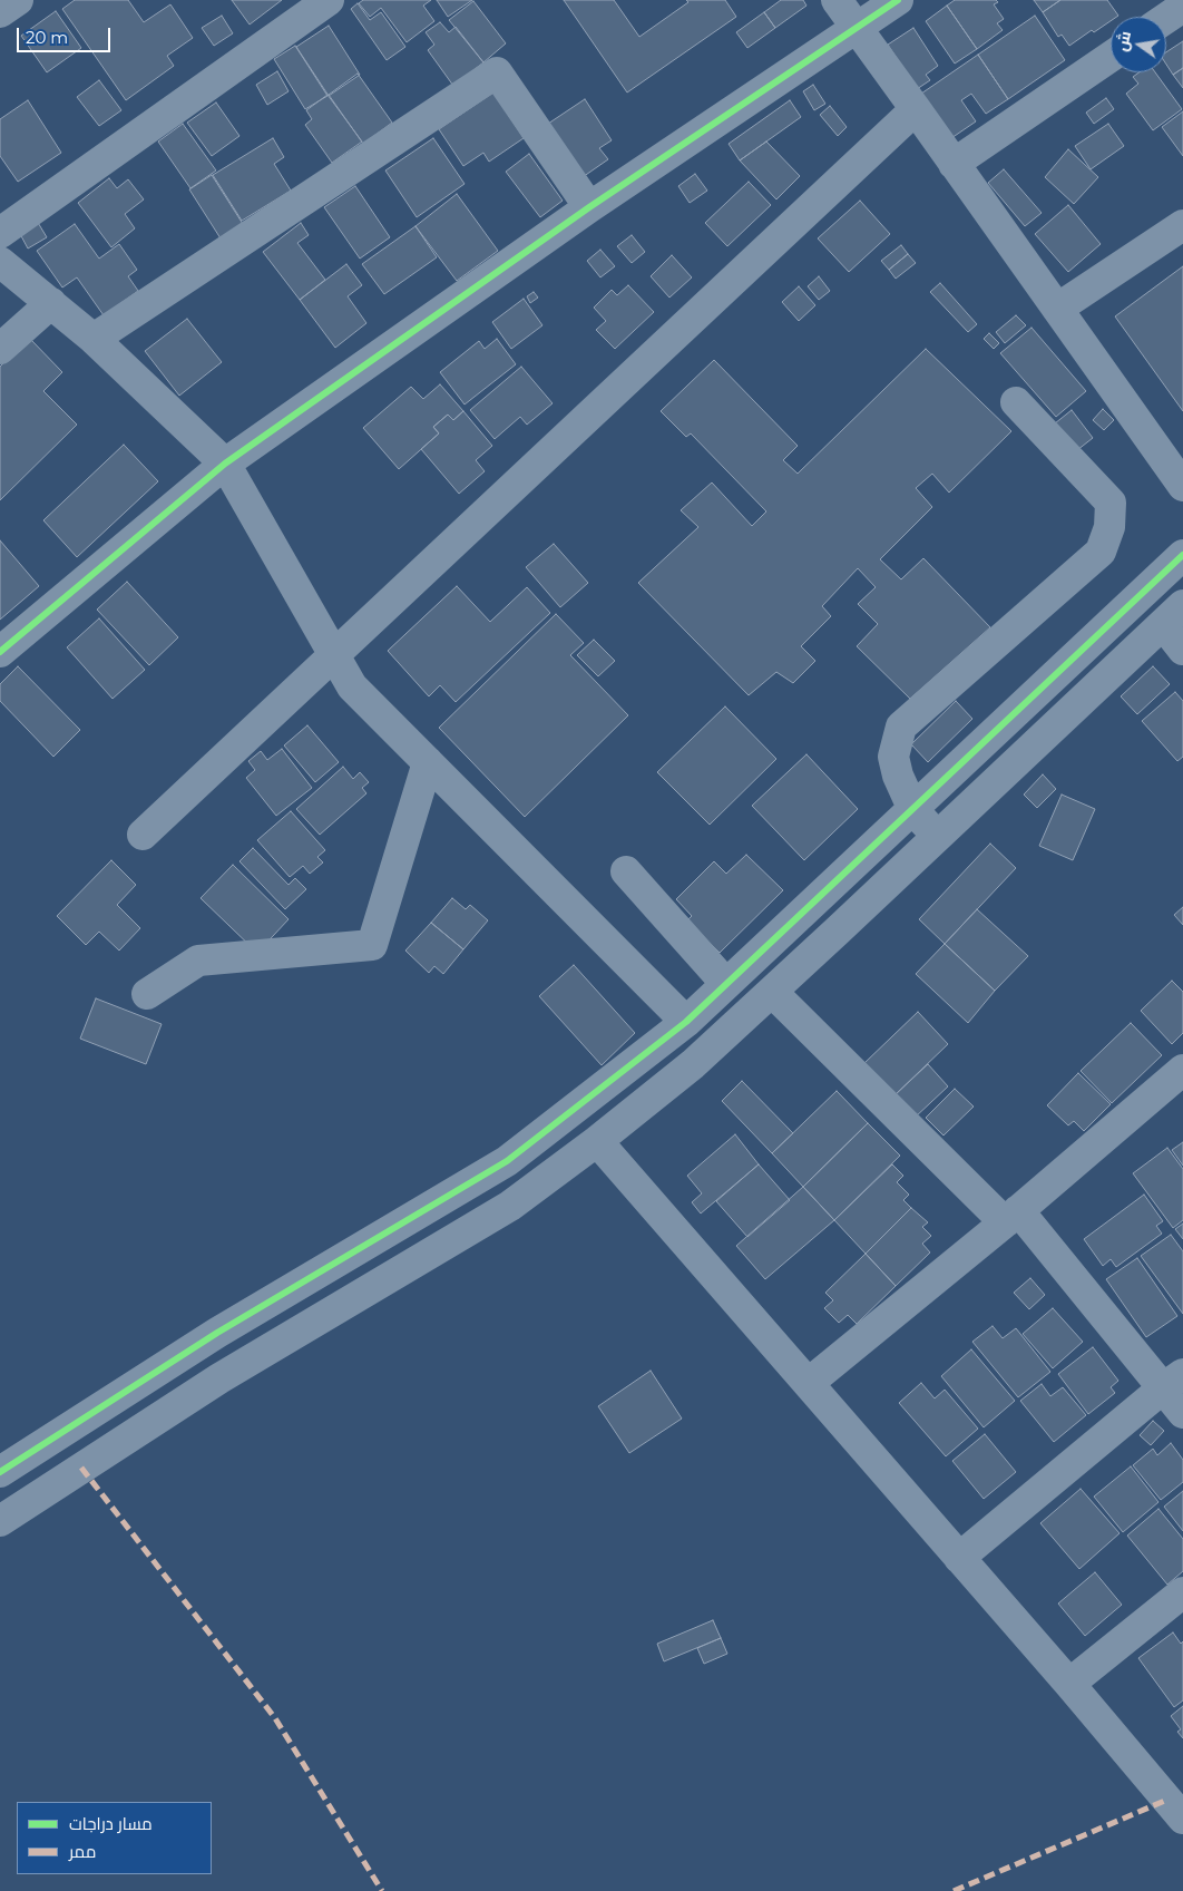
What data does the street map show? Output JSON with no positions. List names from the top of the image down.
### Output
{
  "legend": ["مسار دراجات", "ممر"],
  "scale_bar": "20 m",
  "north": "left"
}
